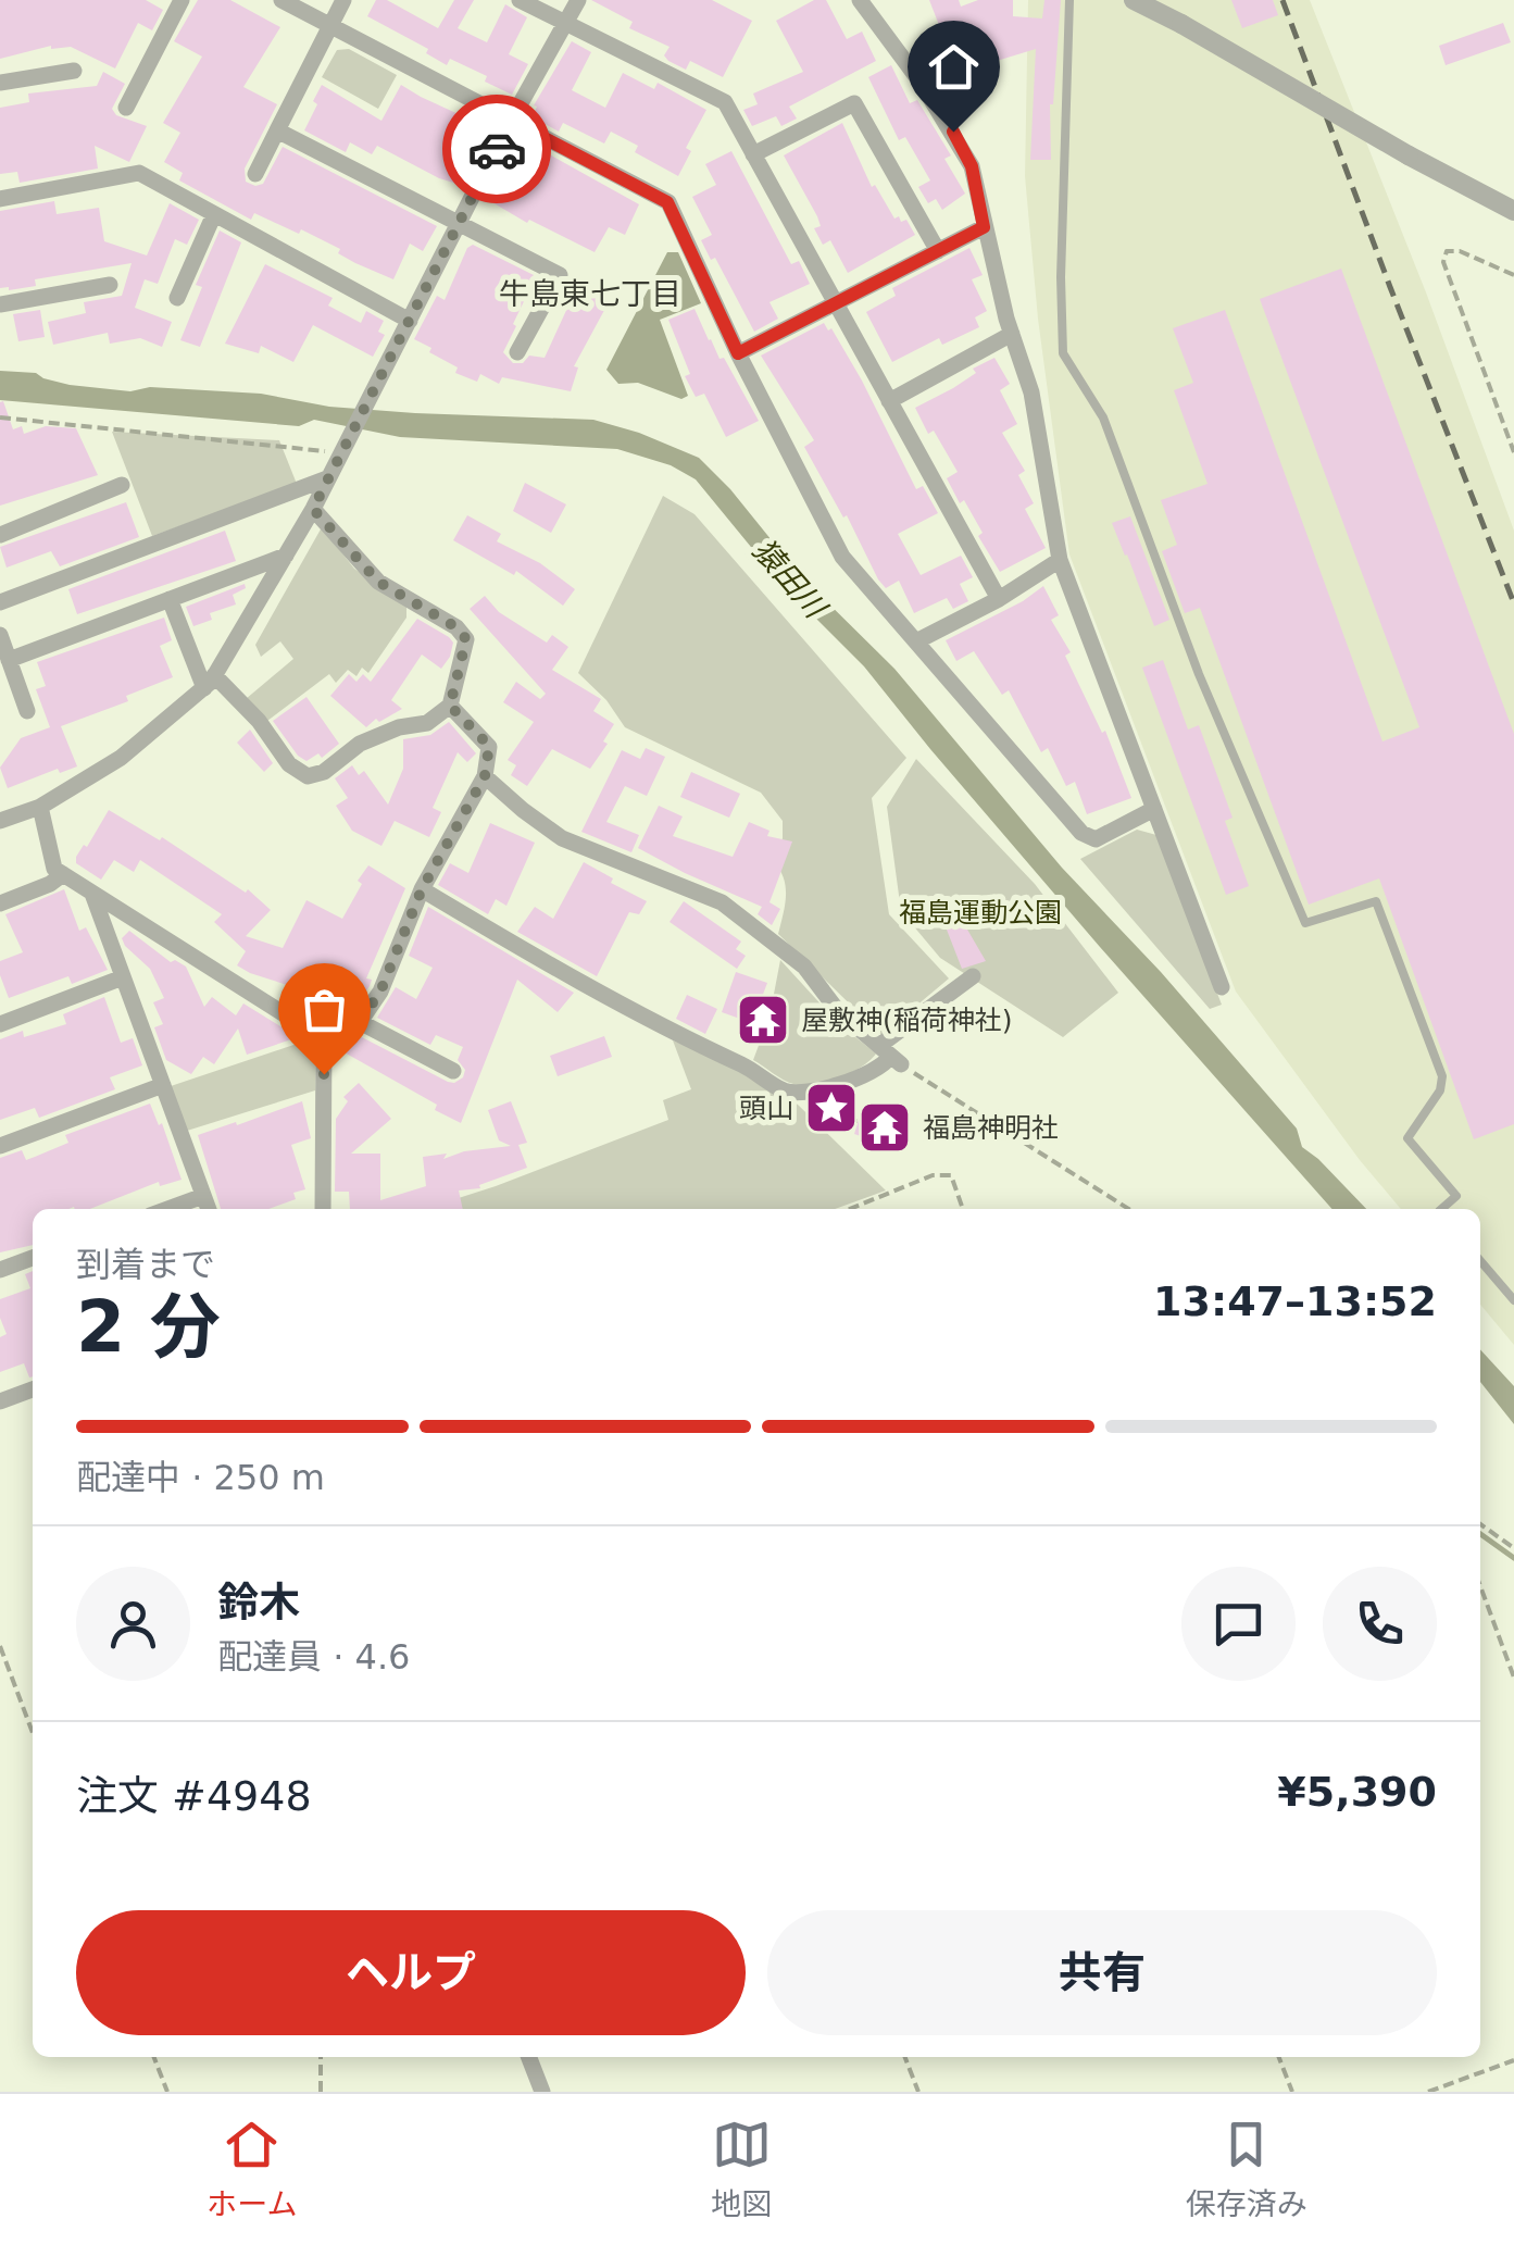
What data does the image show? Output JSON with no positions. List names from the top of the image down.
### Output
{
  "districts": ["牛島東七丁目"],
  "water": ["猿田川"],
  "parks": ["福島運動公園"],
  "places": {
    "temple": ["屋敷神(稲荷神社)", "福島神明社"],
    "place": ["頭山"]
  },
  "page": {
    "heading": ["2 分", "到着まで", "13:47–13:52"],
    "panel": [
      "鈴木",
      "配達員 · 4.6",
      "注文 #4948",
      "¥5,390"
    ],
    "bar": "配達中 · 250 m",
    "buttons": ["ヘルプ", "共有"],
    "tabs": ["ホーム", "地図", "保存済み"]
  }
}
